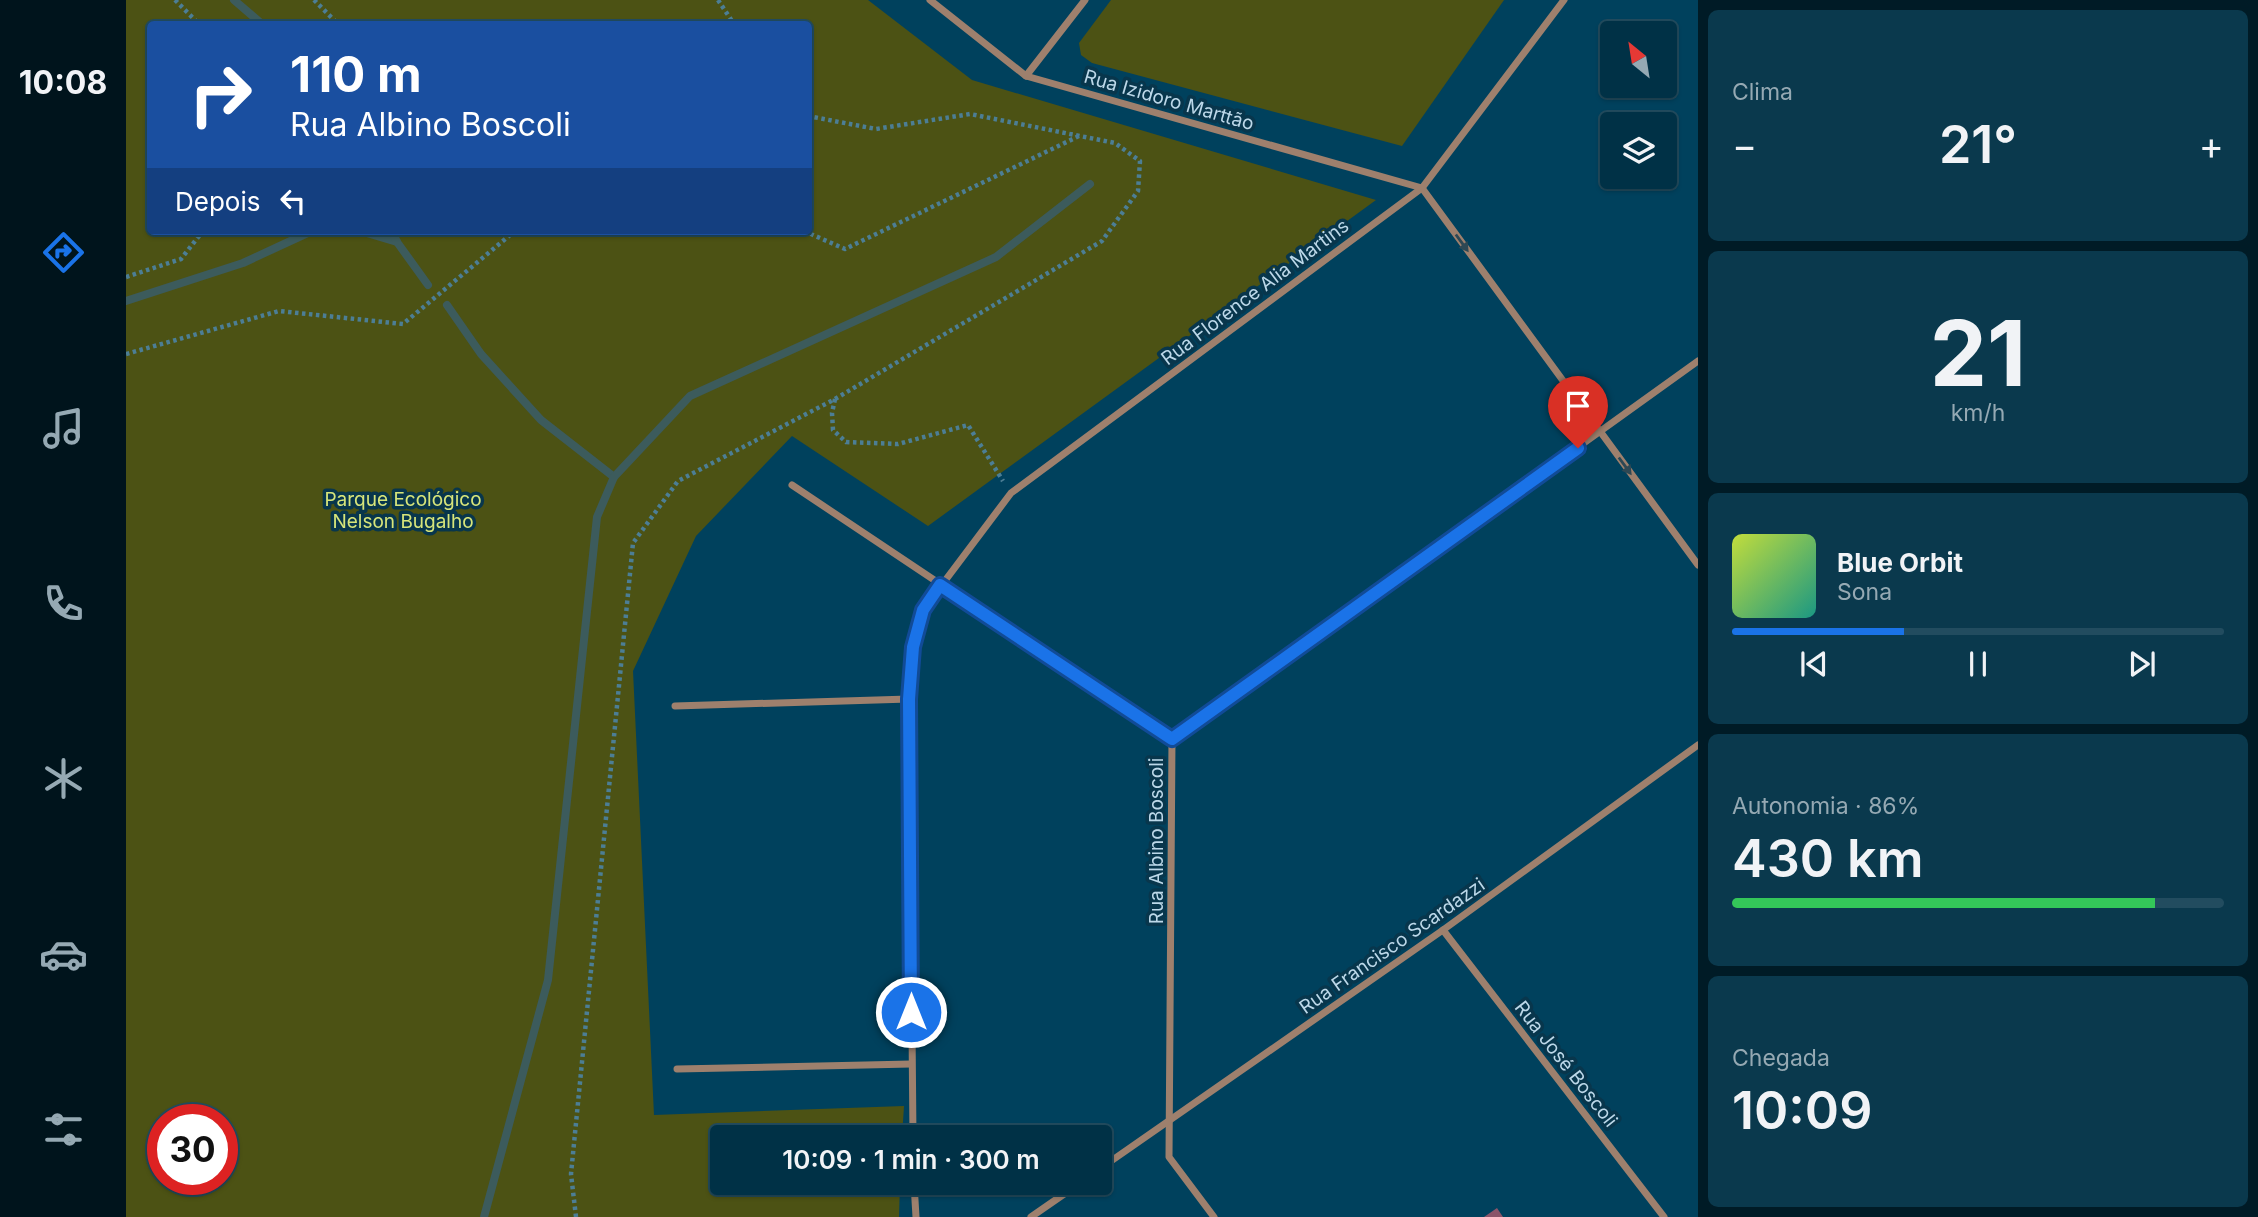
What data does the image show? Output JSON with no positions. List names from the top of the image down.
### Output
{
  "streets": {
    "street": [
      "Rua Izidoro Marttão",
      "Rua Florence Alia Martins",
      "Rua Albino Boscoli",
      "Rua Francisco Scardazzi",
      "Rua José Boscoli"
    ]
  },
  "crossings": [
    ["Rua Izidoro Marttão", "Rua Florence Alia Martins"],
    ["Rua Florence Alia Martins", "Rua Albino Boscoli"],
    ["Rua Albino Boscoli", "Rua Francisco Scardazzi"],
    ["Rua Francisco Scardazzi", "Rua José Boscoli"]
  ],
  "parks": ["Parque Ecológico Nelson Bugalho"],
  "north": "top left",
  "page": {
    "tabs": "10:08",
    "tile": [
      "Clima",
      ["21", "km/h"],
      ["Autonomia · 86%", "430 km"],
      ["Chegada", "10:09"]
    ],
    "turn": ["110 m", "Rua Albino Boscoli"],
    "heat": ["−", "21°", "+"],
    "then": "Depois",
    "song": ["Blue Orbit", "Sona"],
    "limit": "30",
    "trip": "10:09 · 1 min · 300 m"
  }
}
